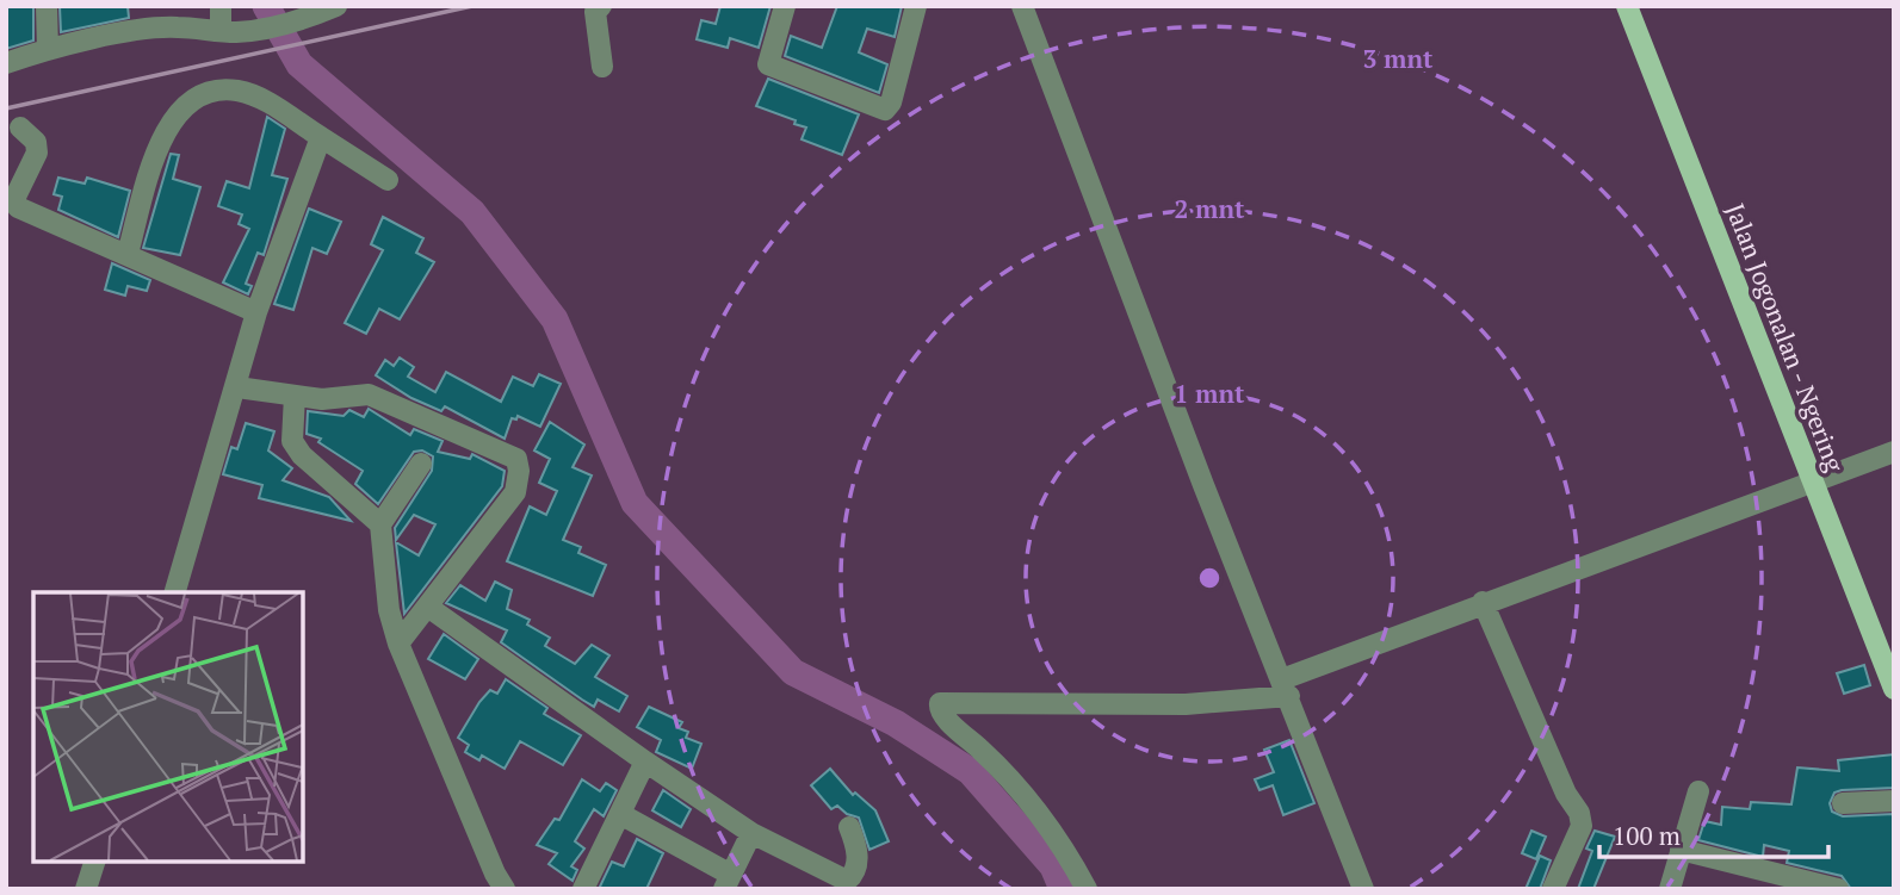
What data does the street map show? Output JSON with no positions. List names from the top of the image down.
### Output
{
  "streets": {
    "main road": ["Jalan Jogonalan - Ngering"]
  },
  "scale_bar": "100 m",
  "rings": ["3 mnt", "2 mnt", "1 mnt"]
}
